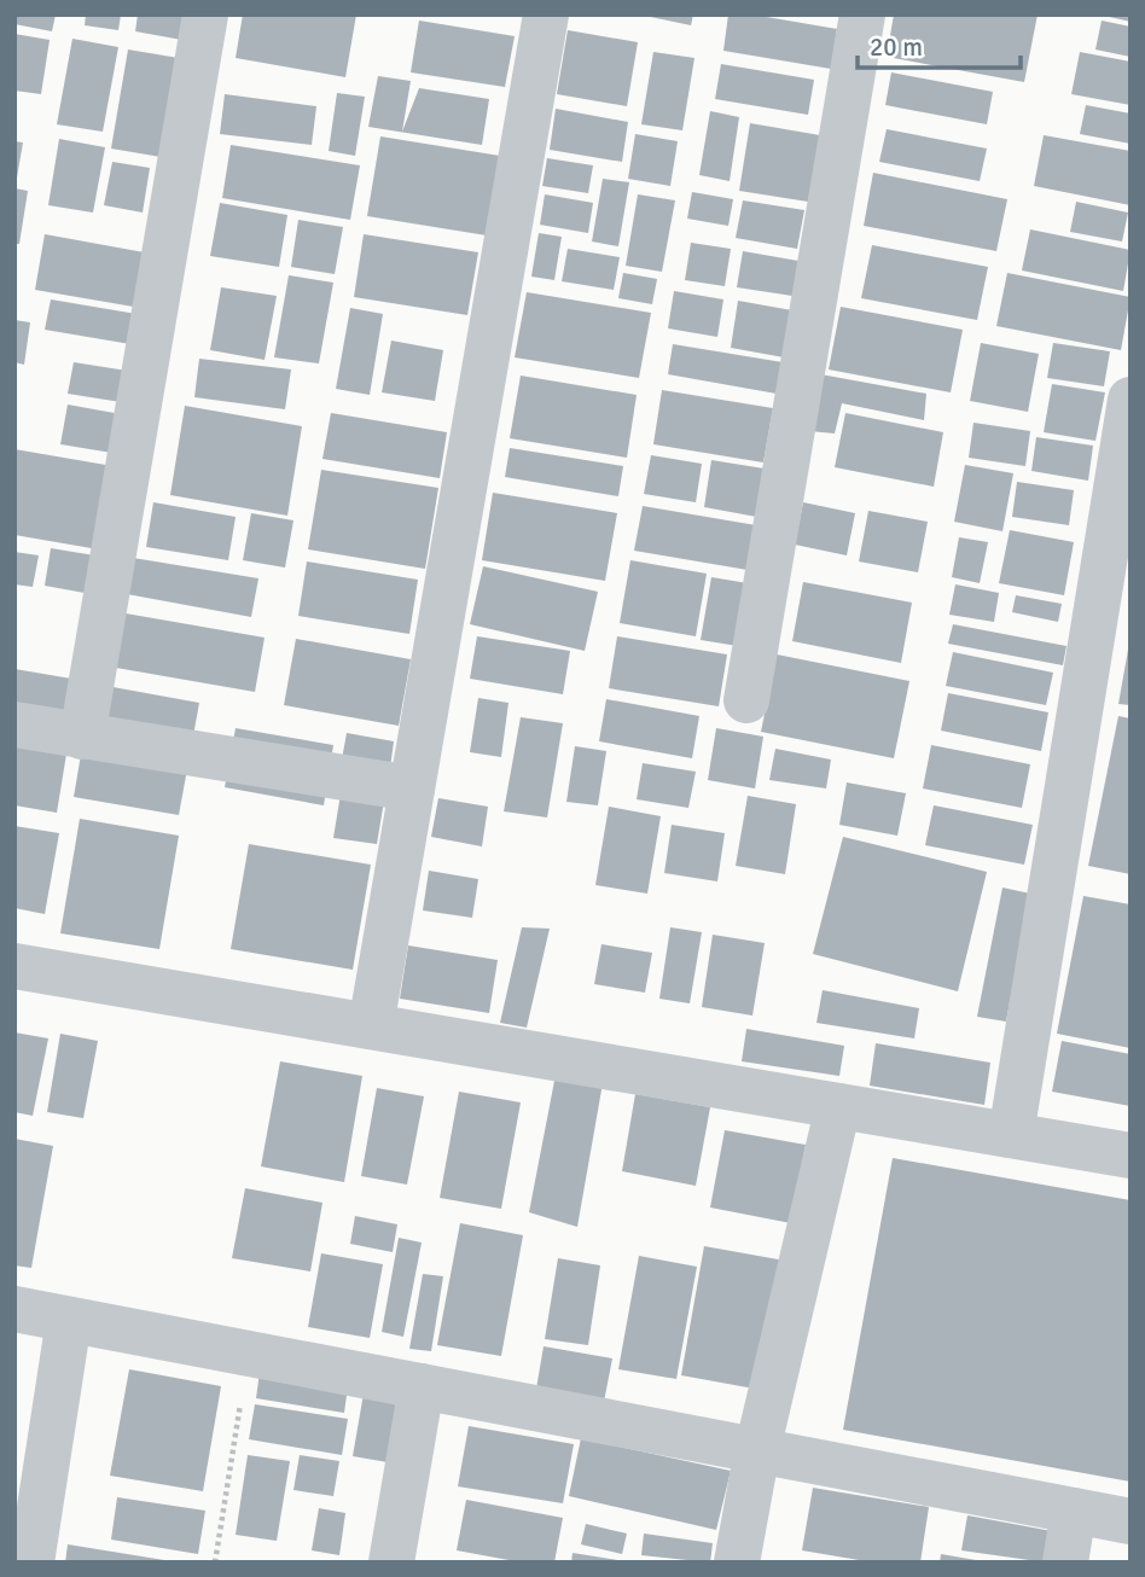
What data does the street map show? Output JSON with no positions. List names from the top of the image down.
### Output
{
  "scale_bar": "20 m"
}
